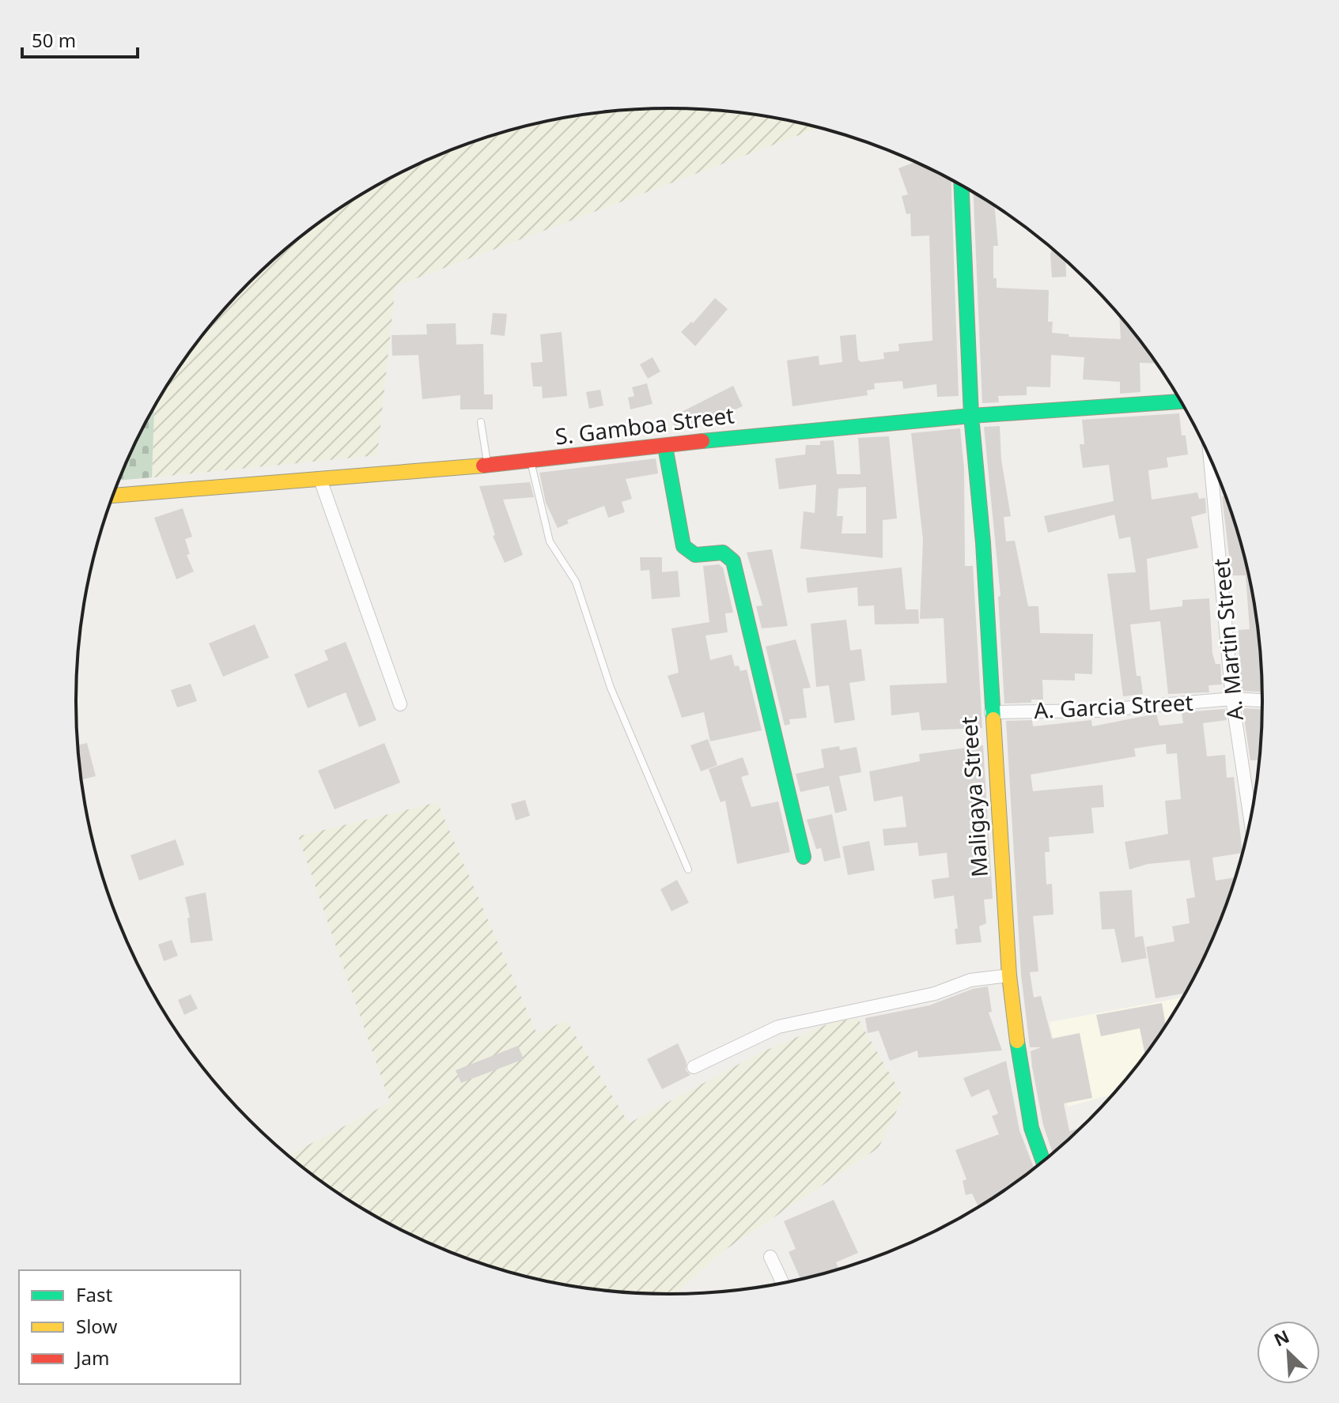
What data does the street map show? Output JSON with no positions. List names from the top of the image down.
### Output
{
  "streets": {
    "street": [
      "S. Gamboa Street",
      "A. Martin Street",
      "A. Garcia Street",
      "Maligaya Street"
    ]
  },
  "crossings": [
    ["S. Gamboa Street", "Maligaya Street"],
    ["A. Martin Street", "A. Garcia Street"],
    ["A. Garcia Street", "Maligaya Street"]
  ],
  "legend": ["Fast", "Slow", "Jam"],
  "scale_bar": "50 m",
  "north": "top left"
}
